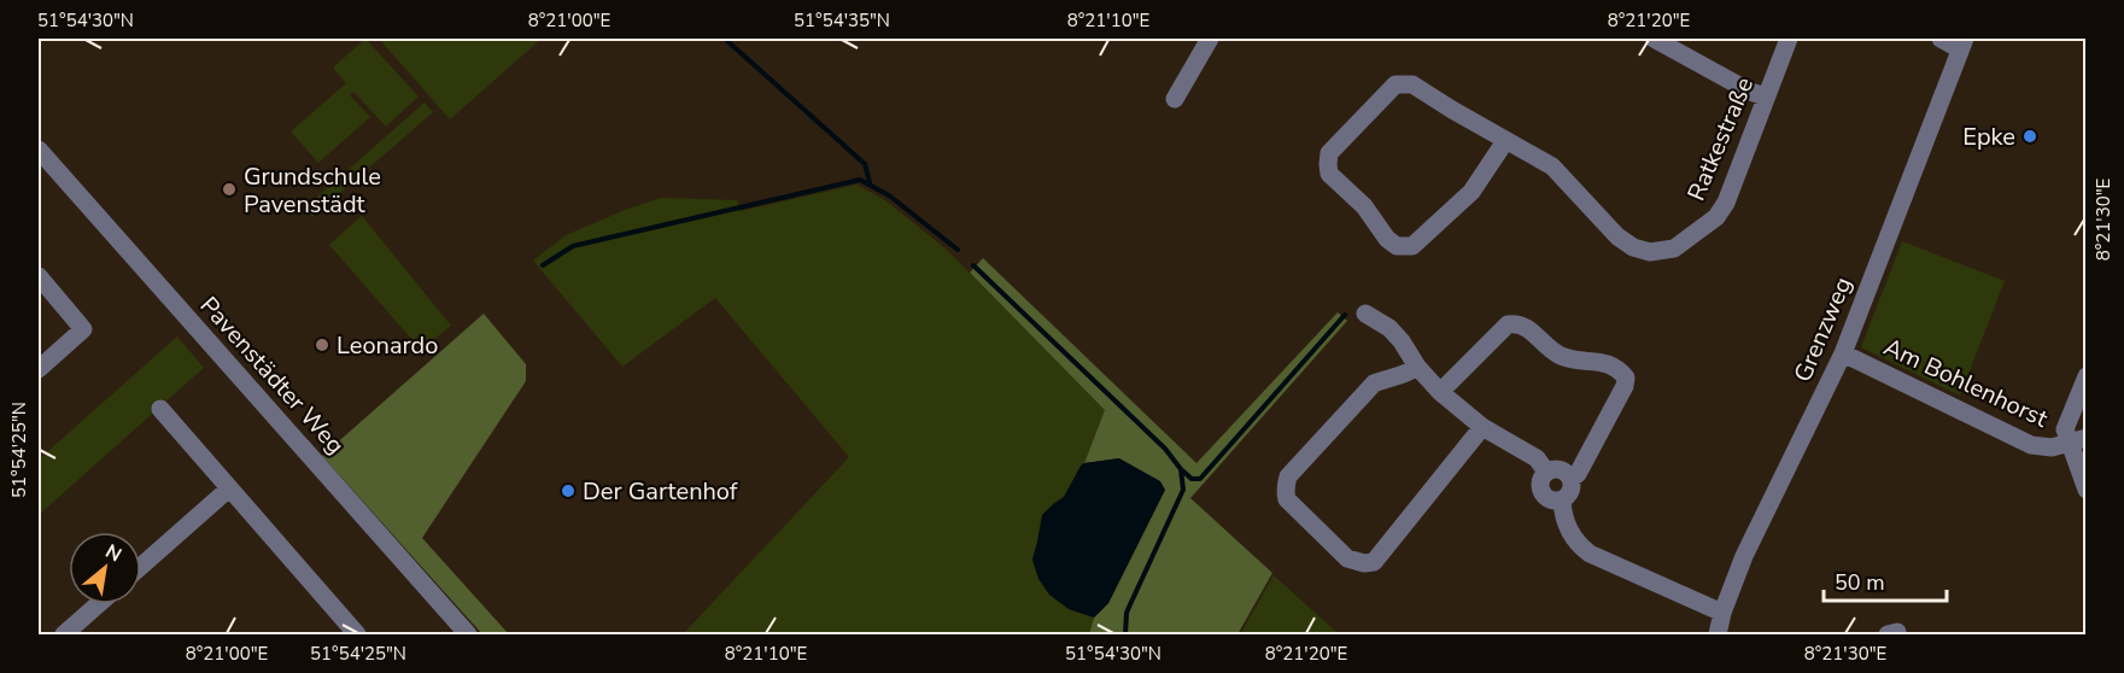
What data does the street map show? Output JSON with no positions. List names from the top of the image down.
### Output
{
  "streets": {
    "street": [
      "Ratkestraße",
      "Grenzweg",
      "Pavenstädter Weg",
      "Am Bohlenhorst"
    ]
  },
  "crossings": [
    ["Grenzweg", "Am Bohlenhorst"]
  ],
  "places": [
    "Epke",
    "Grundschule Pavenstädt",
    "Leonardo",
    "Der Gartenhof"
  ],
  "scale_bar": "50 m",
  "north": "top right",
  "coordinates": [
    "51°54'30\"N",
    "8°21'00\"E",
    "51°54'35\"N",
    "8°21'10\"E",
    "8°21'20\"E",
    "8°21'30\"E",
    "51°54'25\"N"
  ]
}
